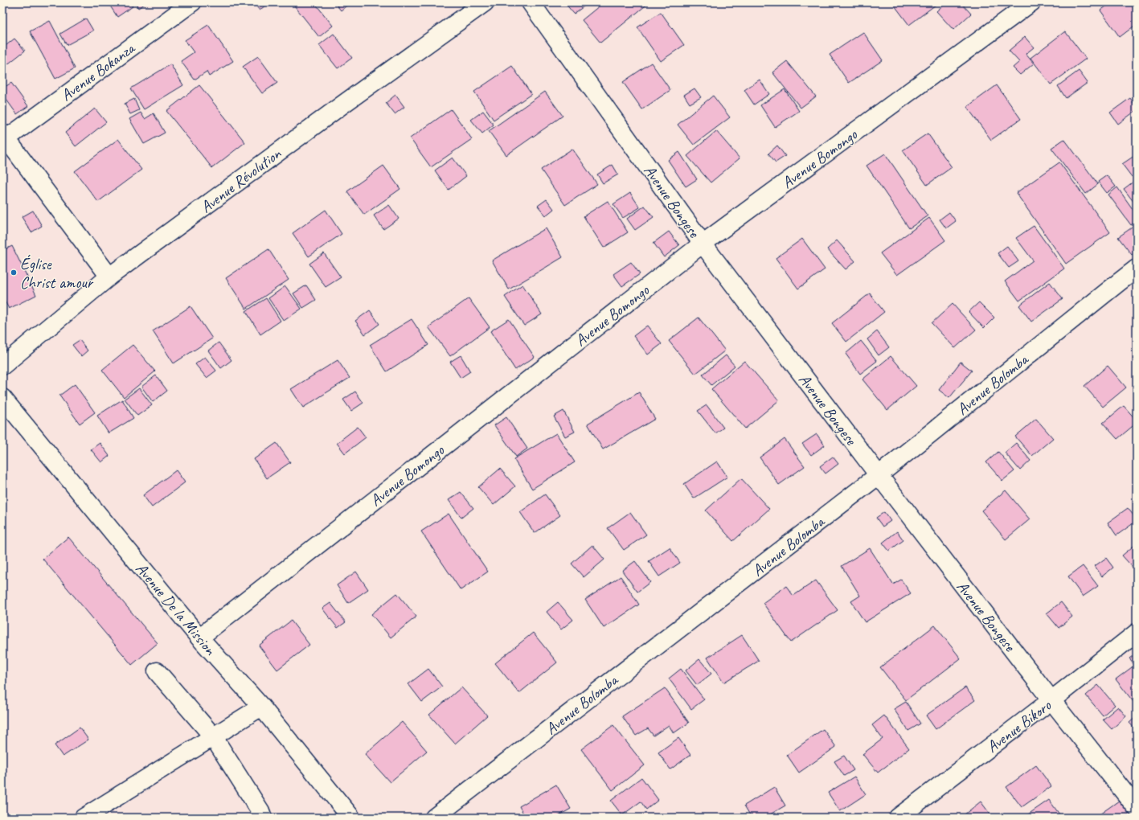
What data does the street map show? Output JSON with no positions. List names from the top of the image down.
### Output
{
  "streets": {
    "street": [
      "Avenue Bokanza",
      "Avenue Bomongo",
      "Avenue Révolution",
      "Avenue Bongese",
      "Avenue Bolomba",
      "Avenue De la Mission",
      "Avenue Bikoro"
    ]
  },
  "crossings": [
    ["Avenue Bomongo", "Avenue Bongese"],
    ["Avenue Bomongo", "Avenue De la Mission"],
    ["Avenue Bongese", "Avenue Bolomba"],
    ["Avenue Bongese", "Avenue Bikoro"]
  ],
  "places": ["Église Christ amour"]
}
